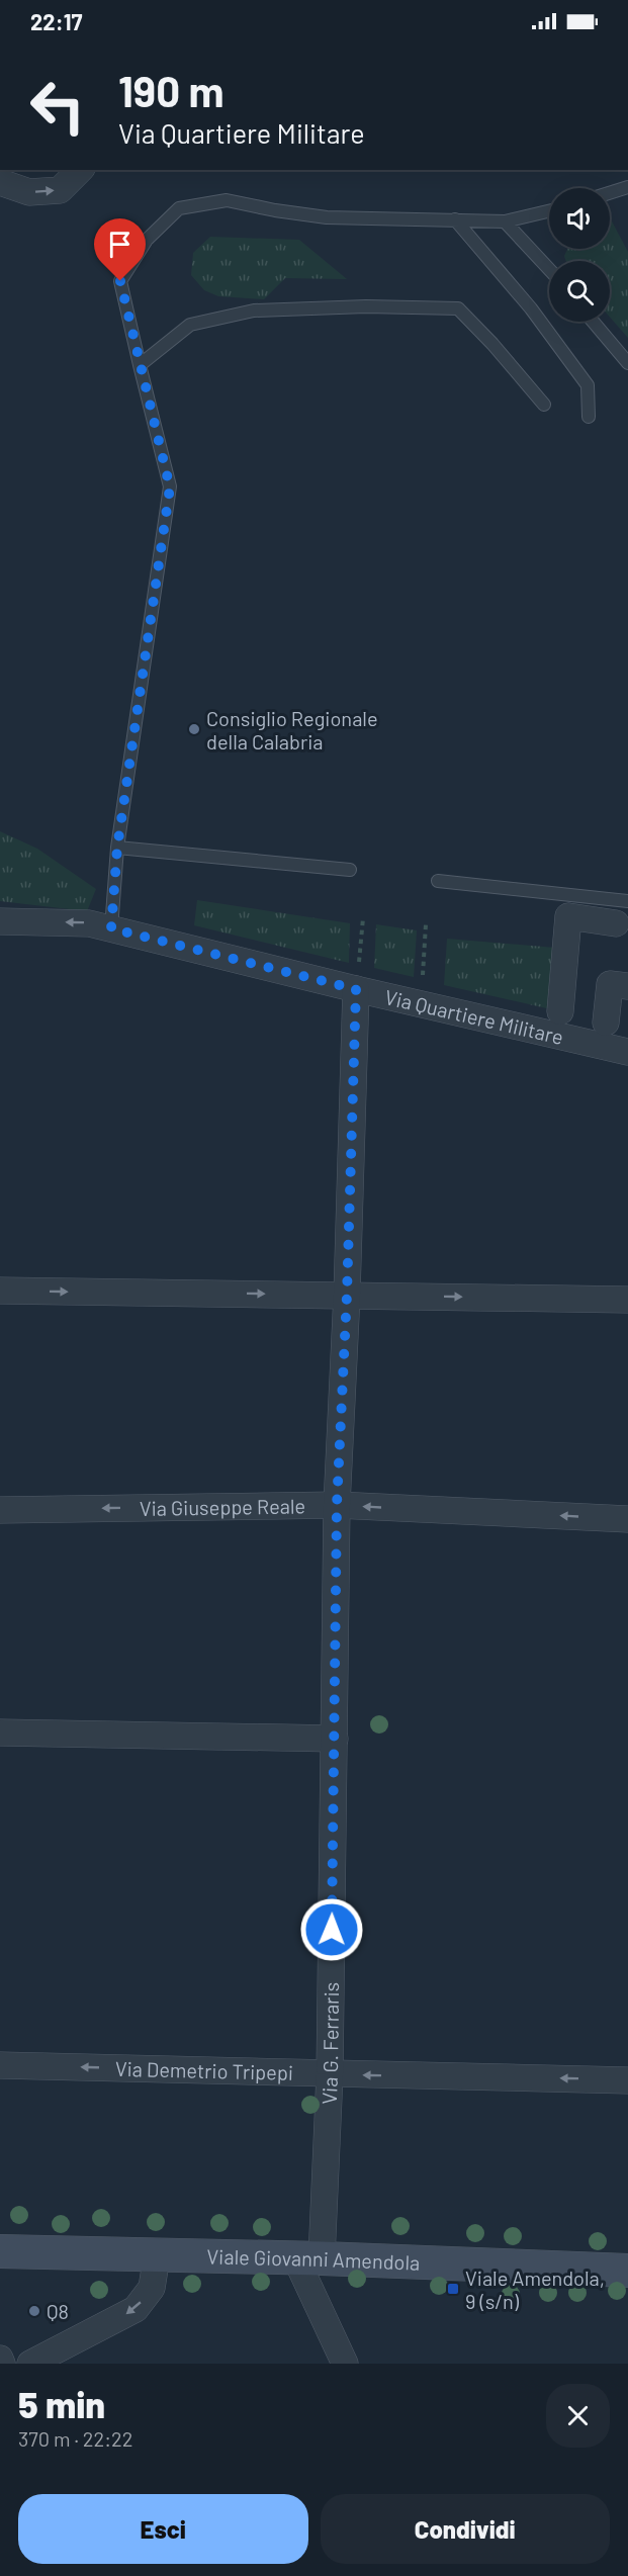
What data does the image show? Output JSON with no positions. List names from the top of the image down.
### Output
{
  "streets": {
    "street": [
      "Via Quartiere Militare",
      "Via Giuseppe Reale",
      "Via G. Ferraris",
      "Via Demetrio Tripepi",
      "Viale Giovanni Amendola"
    ]
  },
  "crossings": [
    ["Via Quartiere Militare", "Via G. Ferraris"],
    ["Via Giuseppe Reale", "Via G. Ferraris"],
    ["Via G. Ferraris", "Via Demetrio Tripepi"],
    ["Via G. Ferraris", "Viale Giovanni Amendola"]
  ],
  "one_way": ["Via Demetrio Tripepi"],
  "places": {
    "other": ["Consiglio Regionale della Calabria", "Q8"],
    "transit": ["Viale Amendola, 9 (s/n)"]
  },
  "page": {
    "status": "22:17",
    "turn": ["190 m", "Via Quartiere Militare"],
    "heading": ["5 min", "370 m · 22:22"],
    "buttons": ["Esci", "Condividi"]
  }
}
